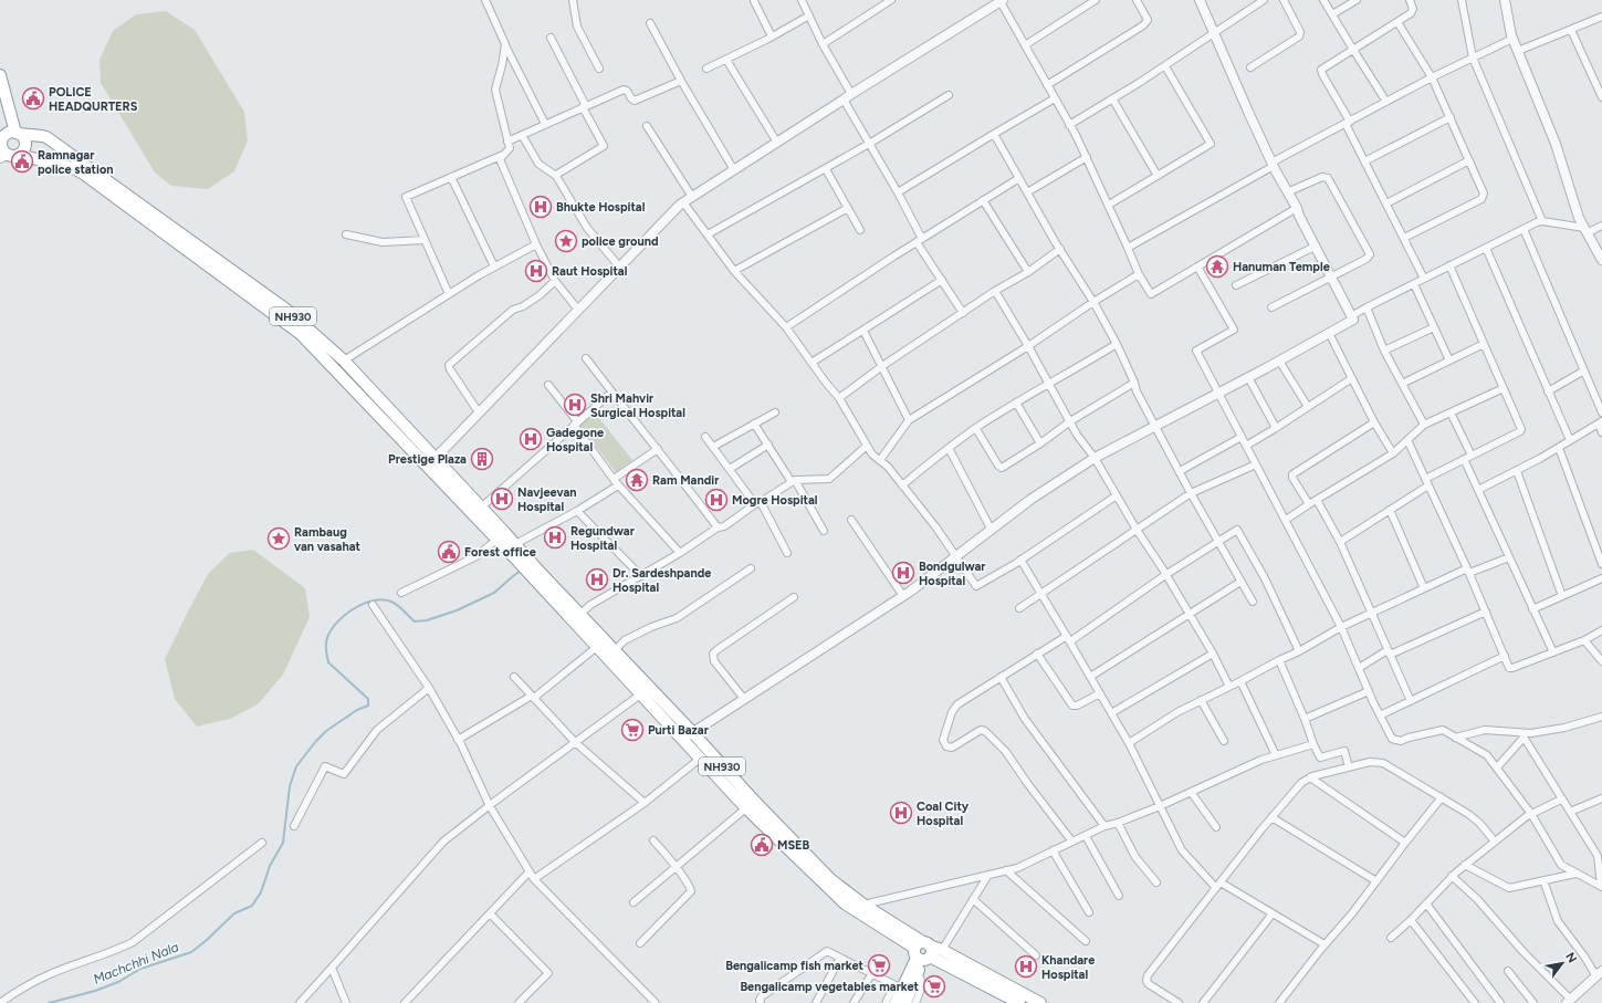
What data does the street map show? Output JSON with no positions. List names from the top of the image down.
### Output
{
  "streets": {
    "highway": ["NH930"]
  },
  "water": ["Machchhi Nala"],
  "places": {
    "public building": [
      "POLICE HEADQURTERS",
      "Ramnagar police station",
      "Forest office",
      "MSEB"
    ],
    "hospital": [
      "Bhukte Hospital",
      "Raut Hospital",
      "Shri Mahvir Surgical Hospital",
      "Gadegone Hospital",
      "Navjeevan Hospital",
      "Mogre Hospital",
      "Regundwar Hospital",
      "Bondgulwar Hospital",
      "Dr. Sardeshpande Hospital",
      "Coal City Hospital",
      "Khandare Hospital"
    ],
    "place": ["police ground", "Rambaug van vasahat"],
    "temple": ["Hanuman Temple", "Ram Mandir"],
    "building": ["Prestige Plaza"],
    "supermarket": ["Purti Bazar", "Bengalicamp fish market", "Bengalicamp vegetables market"]
  },
  "north": "top right"
}
